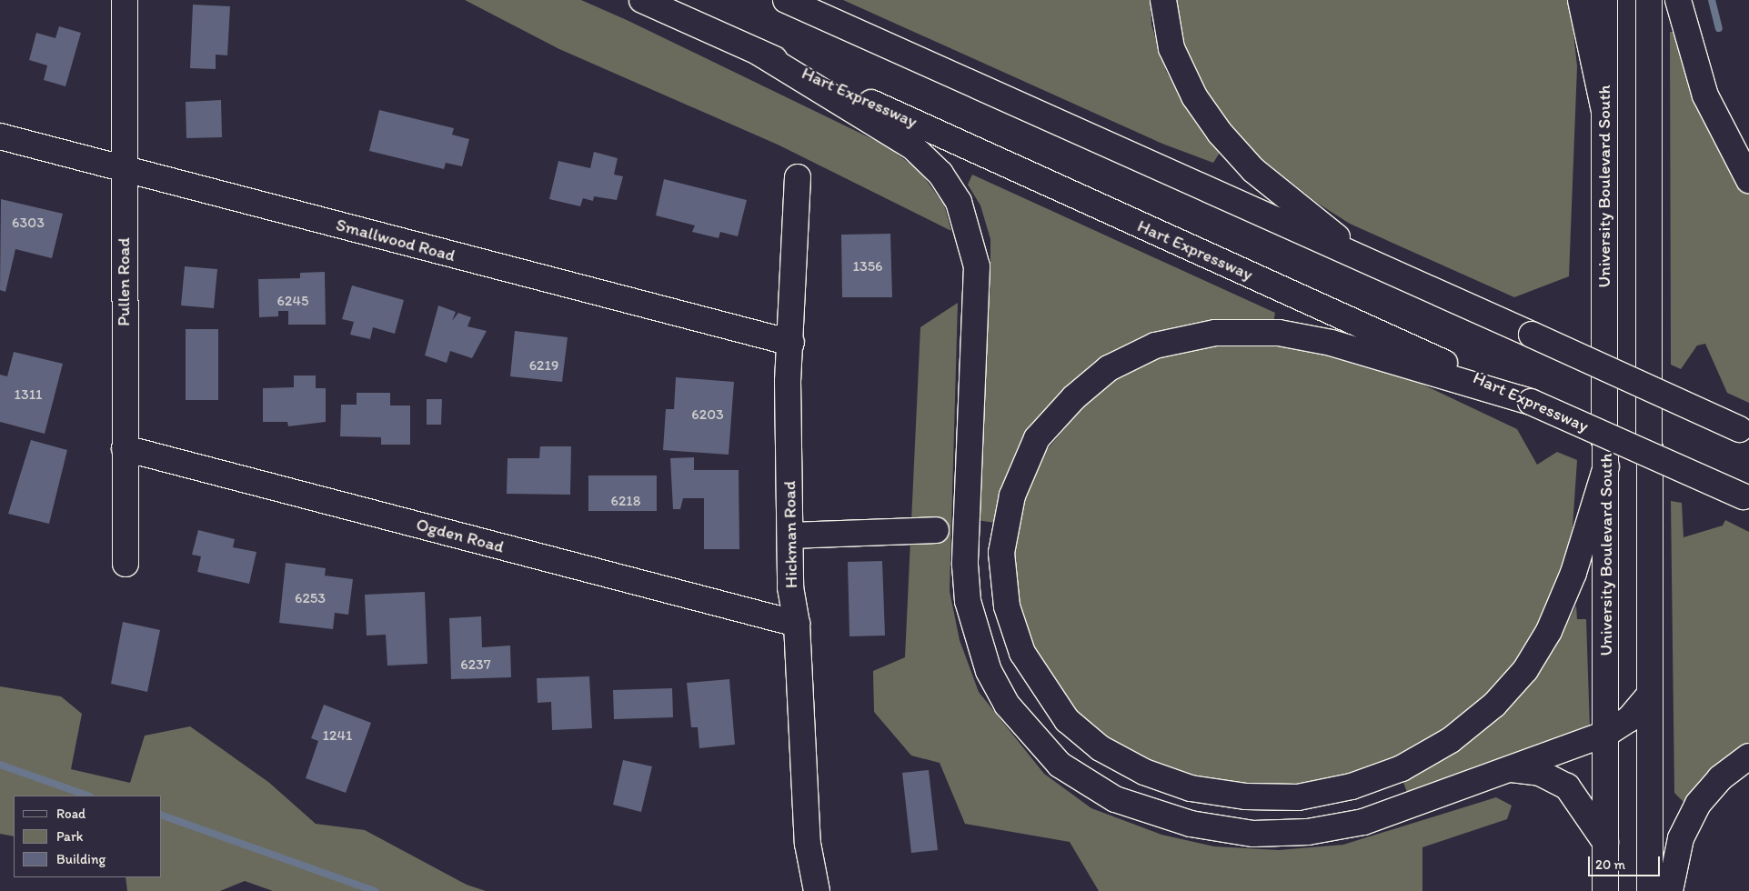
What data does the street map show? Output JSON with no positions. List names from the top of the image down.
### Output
{
  "streets": {
    "main road": [
      "Hart Expressway",
      "University Boulevard South",
      "Smallwood Road",
      "Pullen Road",
      "Hickman Road",
      "Ogden Road"
    ]
  },
  "crossings": [
    ["Smallwood Road", "Pullen Road"],
    ["Smallwood Road", "Hickman Road"],
    ["Pullen Road", "Ogden Road"],
    ["Hickman Road", "Ogden Road"]
  ],
  "house_numbers": [
    "6303",
    "1356",
    "6245",
    "6219",
    "1311",
    "6203",
    "6218",
    "6253",
    "6237",
    "1241"
  ],
  "legend": ["Road", "Park", "Building"],
  "scale_bar": "20 m"
}
